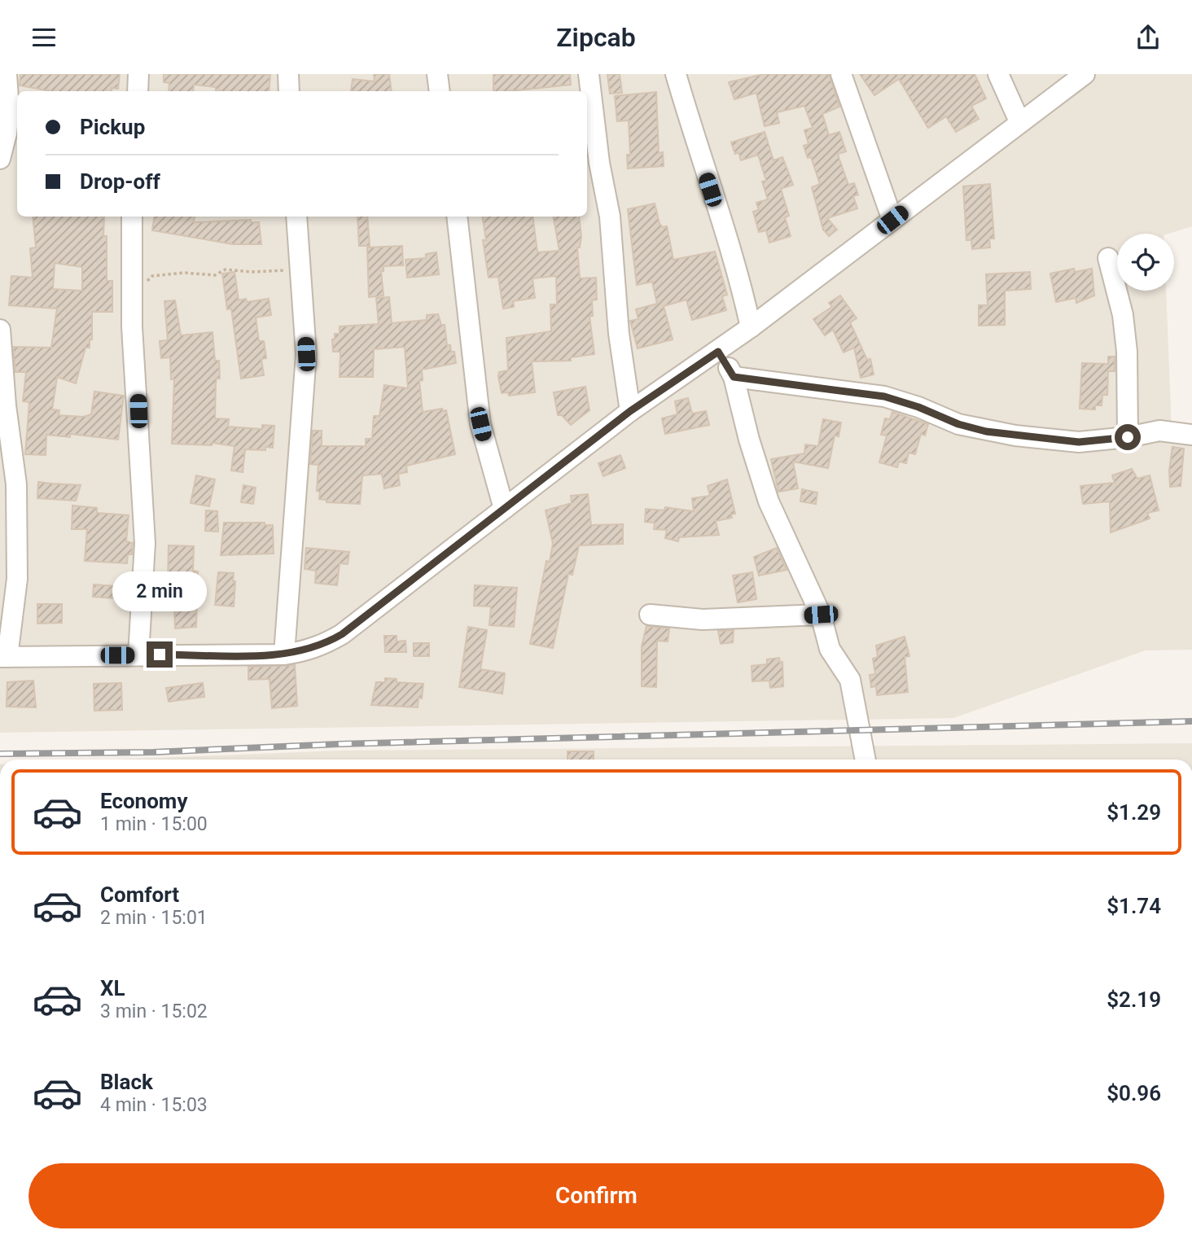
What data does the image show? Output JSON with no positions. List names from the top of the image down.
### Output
{
  "page": {
    "header": "Zipcab",
    "banner": ["Pickup", "Drop-off"],
    "bubble": "2 min",
    "list": [
      {
        "name": "Economy",
        "note": "1 min · 15:00",
        "value": "$1.29"
      },
      {
        "name": "Comfort",
        "note": "2 min · 15:01",
        "value": "$1.74"
      },
      {
        "name": "XL",
        "note": "3 min · 15:02",
        "value": "$2.19"
      },
      {
        "name": "Black",
        "note": "4 min · 15:03",
        "value": "$0.96"
      }
    ],
    "buttons": "Confirm"
  }
}
